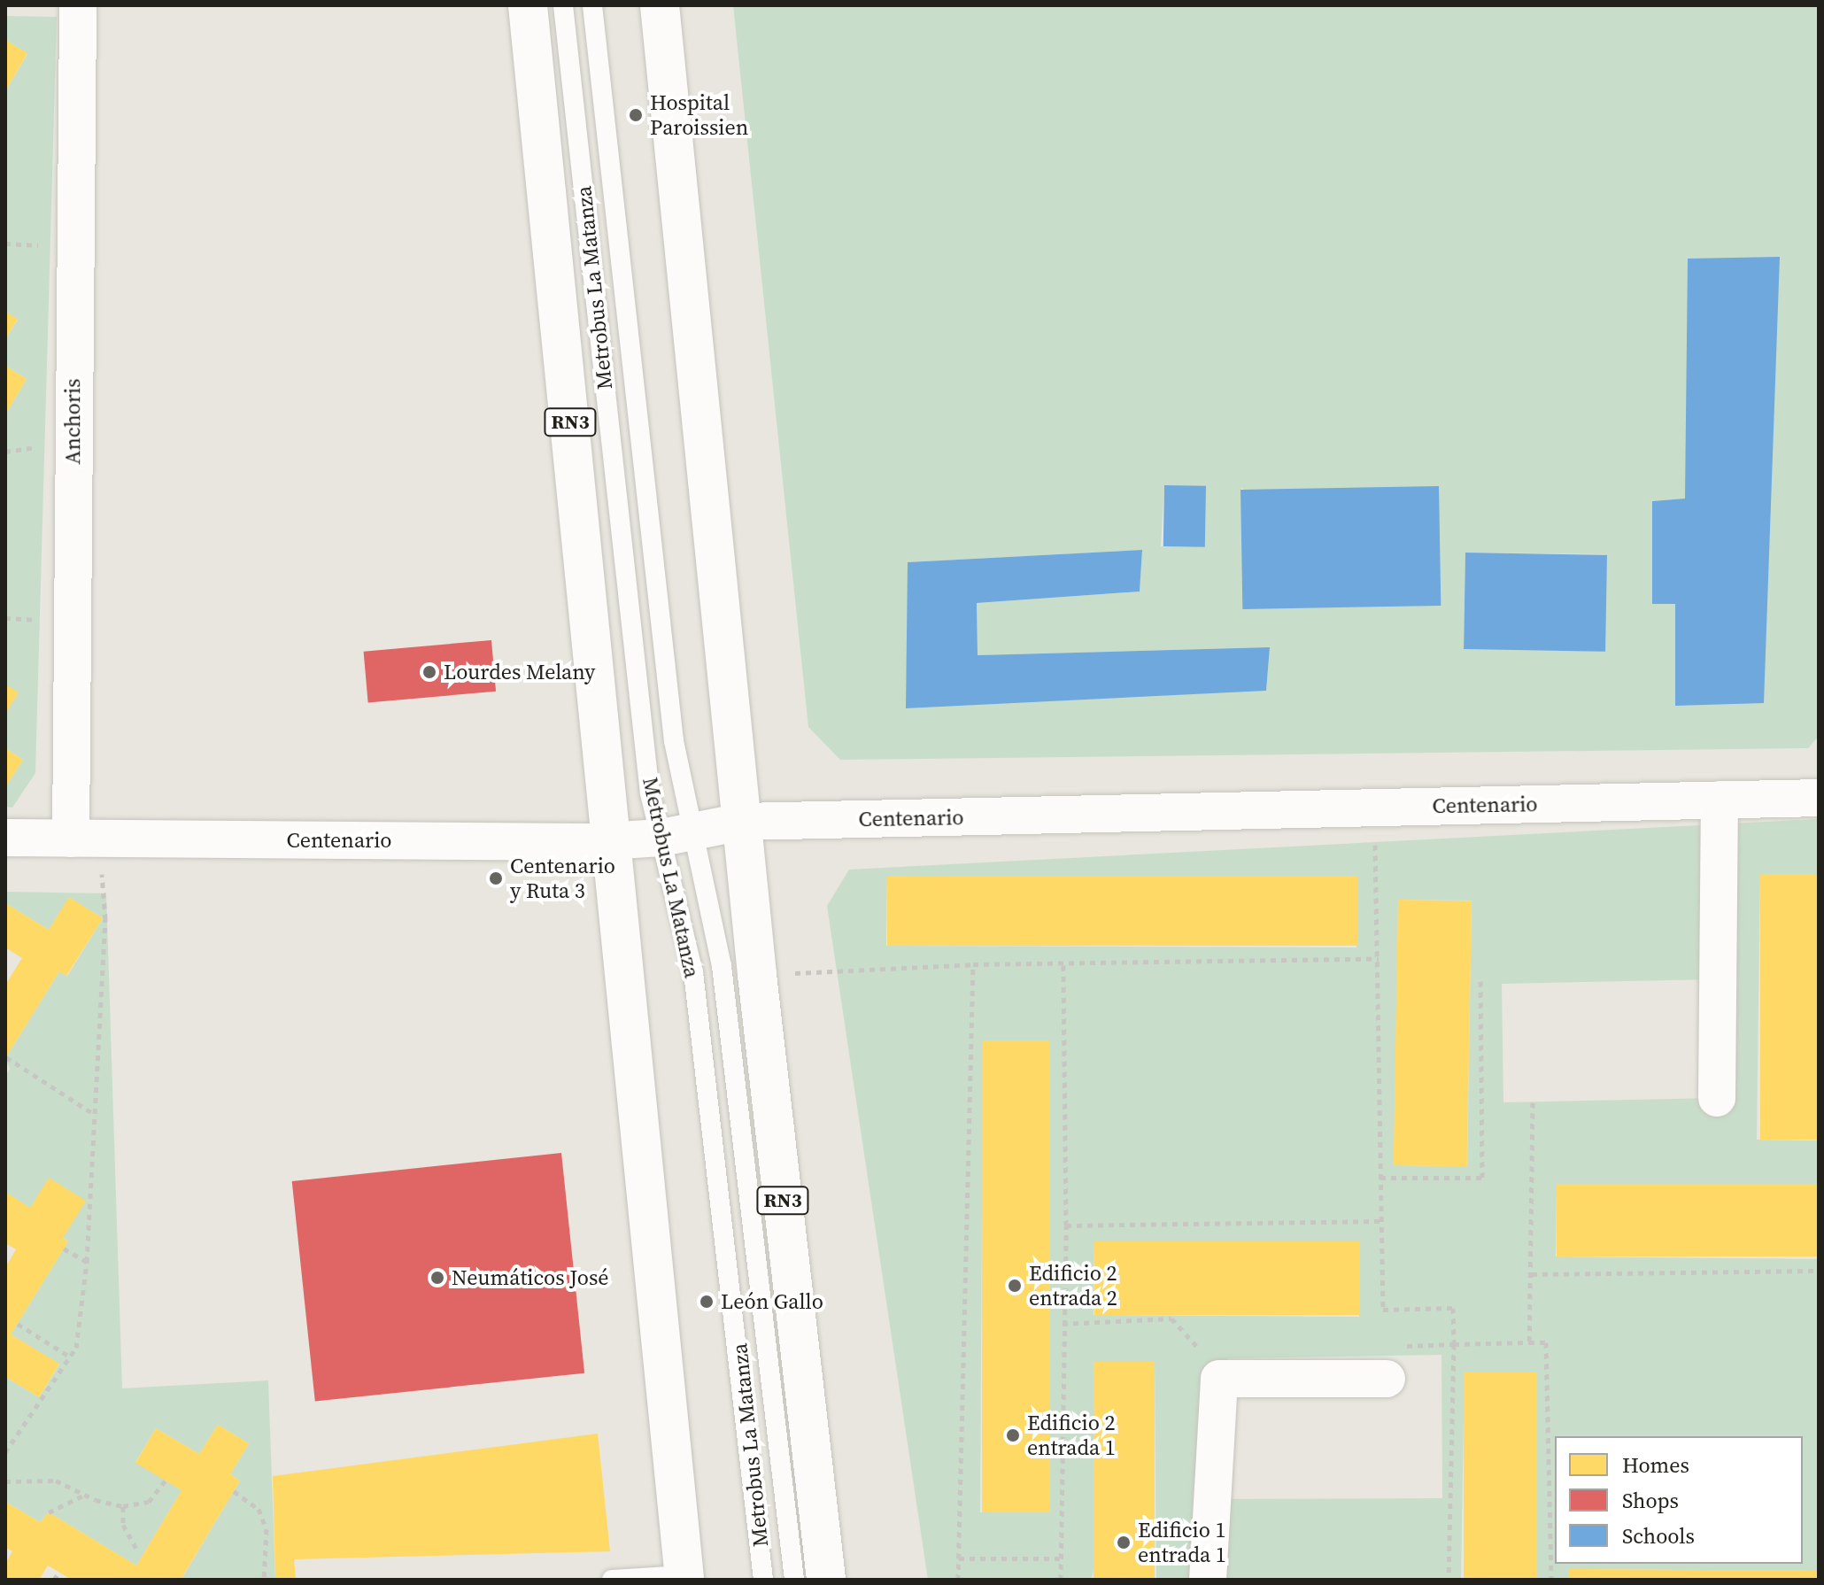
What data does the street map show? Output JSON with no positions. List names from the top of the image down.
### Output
{
  "streets": {
    "highway": ["RN3"],
    "street": ["Anchoris", "Centenario"],
    "lane": ["Metrobus La Matanza"]
  },
  "crossings": [
    ["Metrobus La Matanza", "Centenario"],
    ["Anchoris", "Centenario"],
    ["RN3", "Centenario"]
  ],
  "places": [
    "Hospital Paroissien",
    "Lourdes Melany",
    "Centenario y Ruta 3",
    "Neumáticos José",
    "Edificio 2 entrada 2",
    "León Gallo",
    "Edificio 2 entrada 1",
    "Edificio 1 entrada 1"
  ],
  "legend": ["Homes", "Shops", "Schools"]
}
